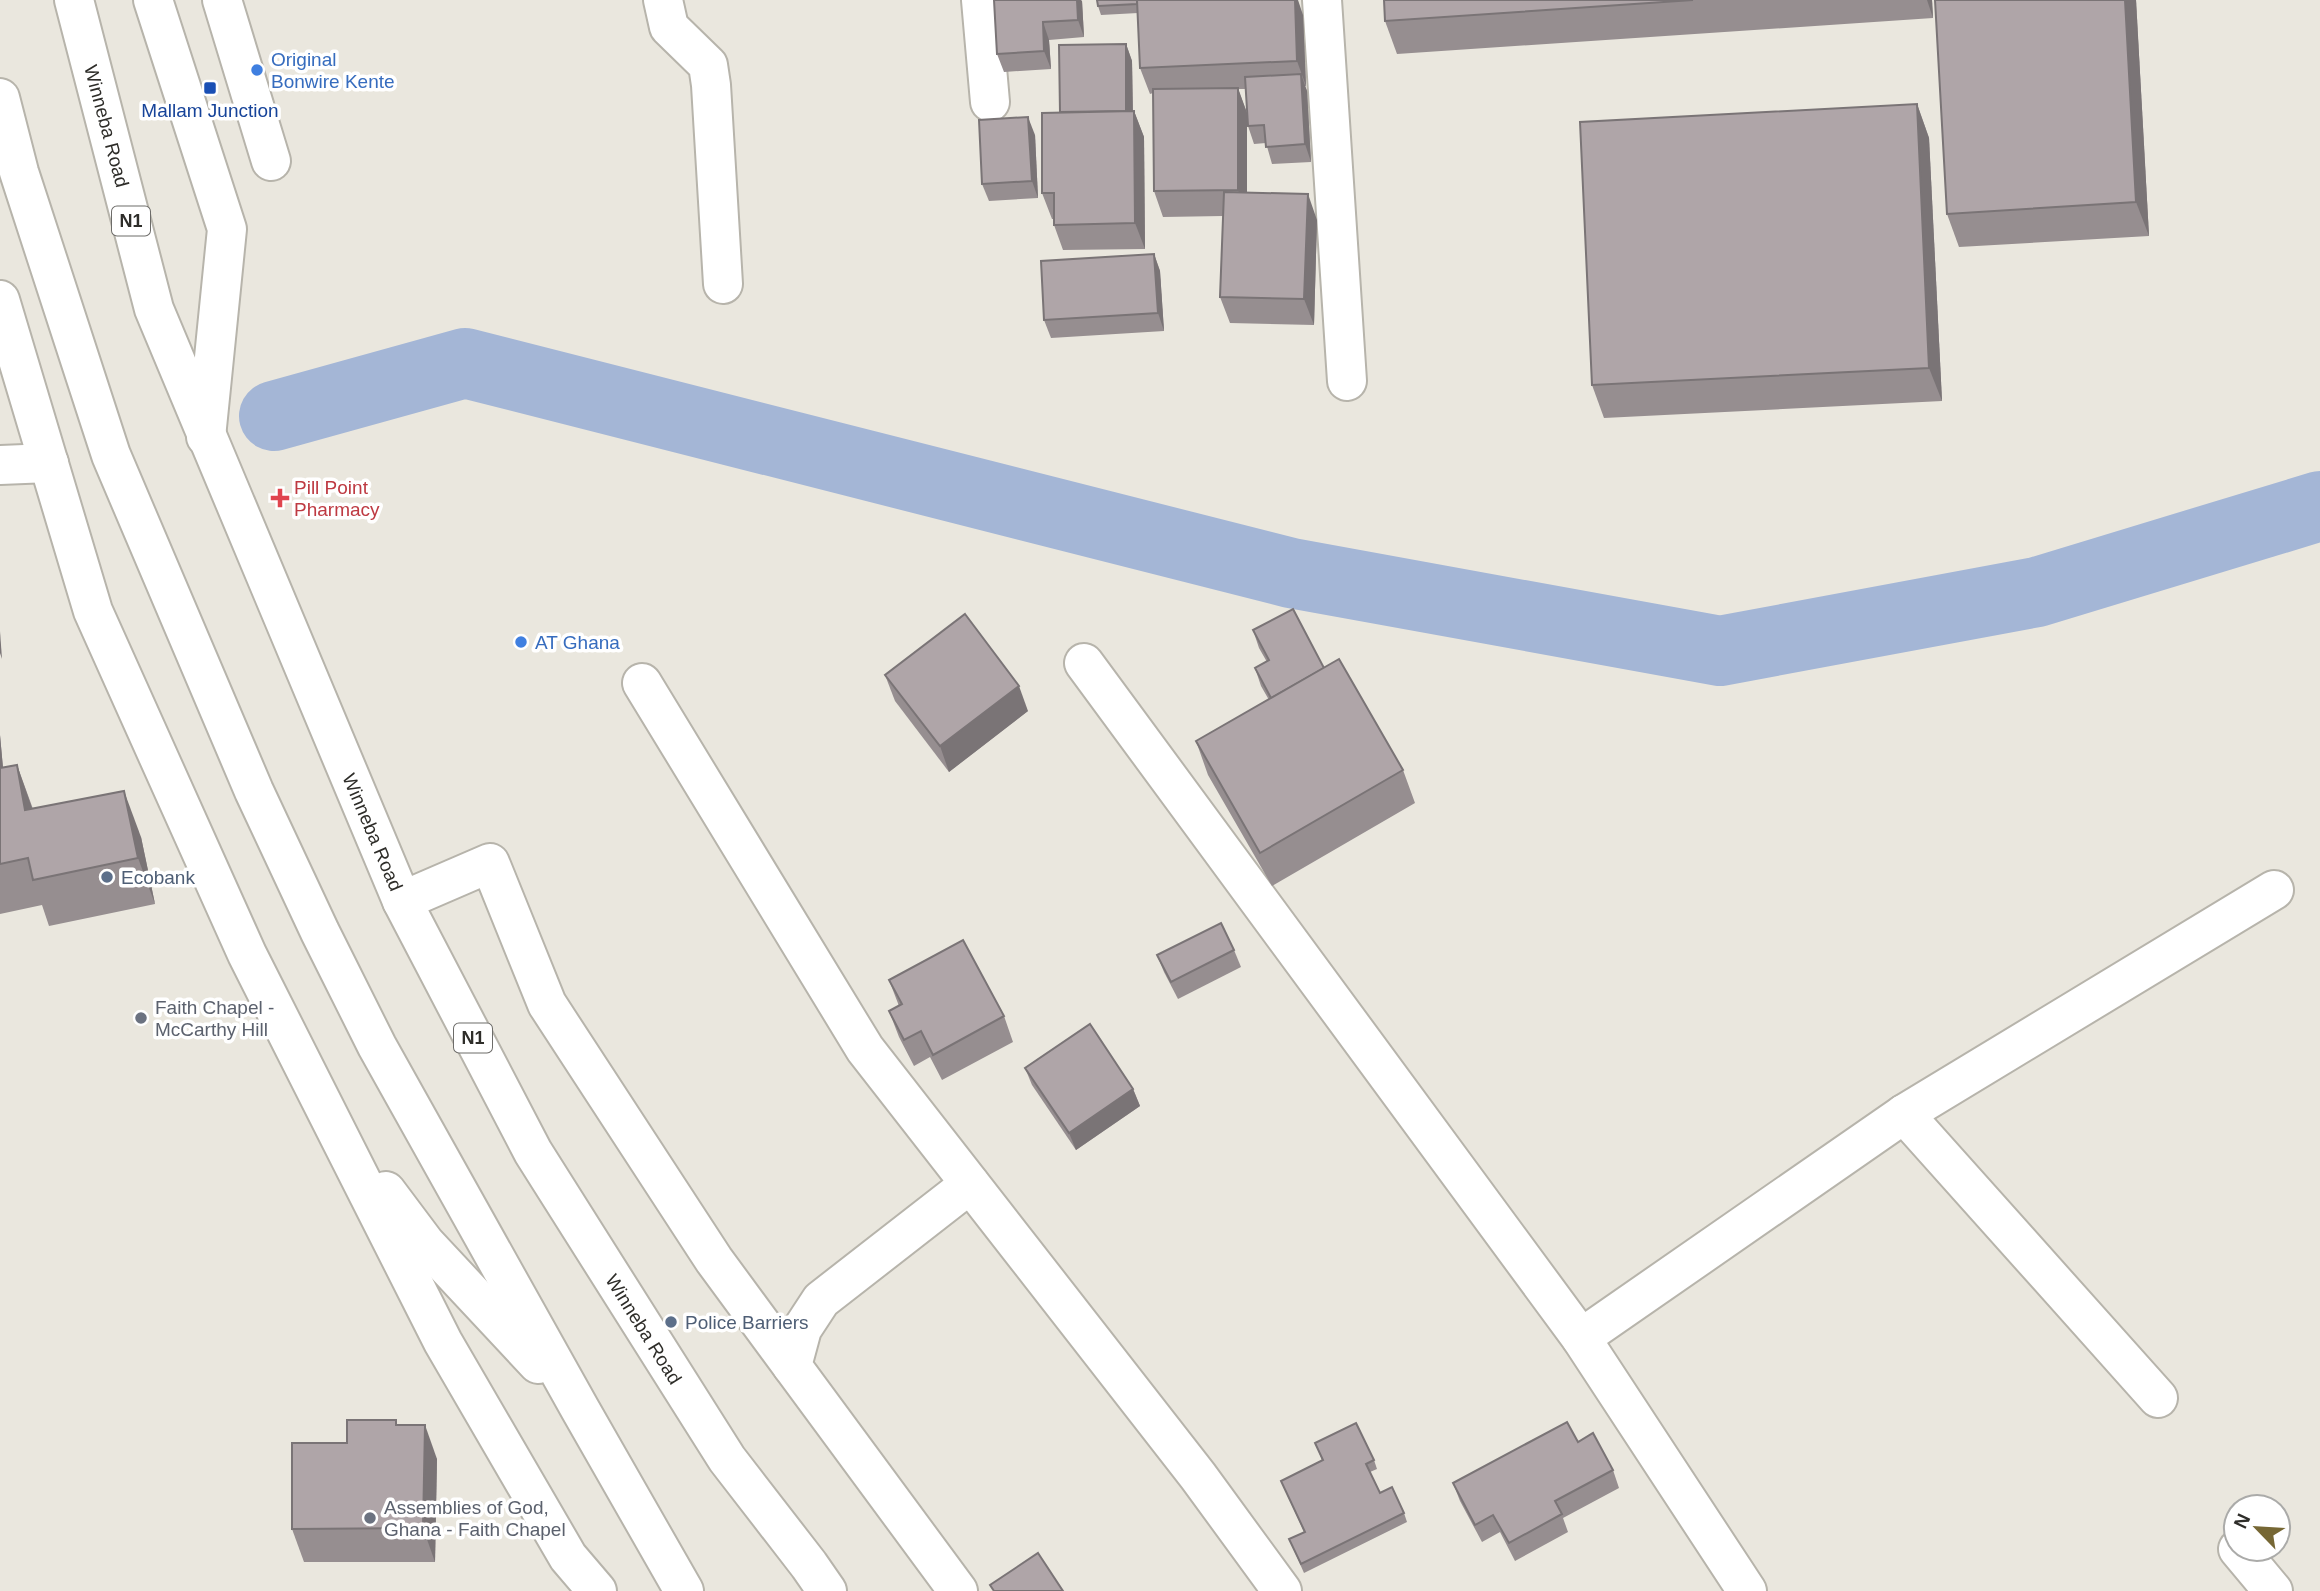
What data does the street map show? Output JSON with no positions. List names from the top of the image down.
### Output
{
  "streets": {
    "main road": ["Winneba Road", "N1"]
  },
  "places": {
    "other": [
      "Original Bonwire Kente",
      "AT Ghana",
      "Ecobank",
      "Faith Chapel - McCarthy Hill",
      "Police Barriers",
      "Assemblies of God, Ghana - Faith Chapel"
    ],
    "transit": ["Mallam Junction"],
    "health": ["Pill Point Pharmacy"]
  },
  "north": "top left"
}
